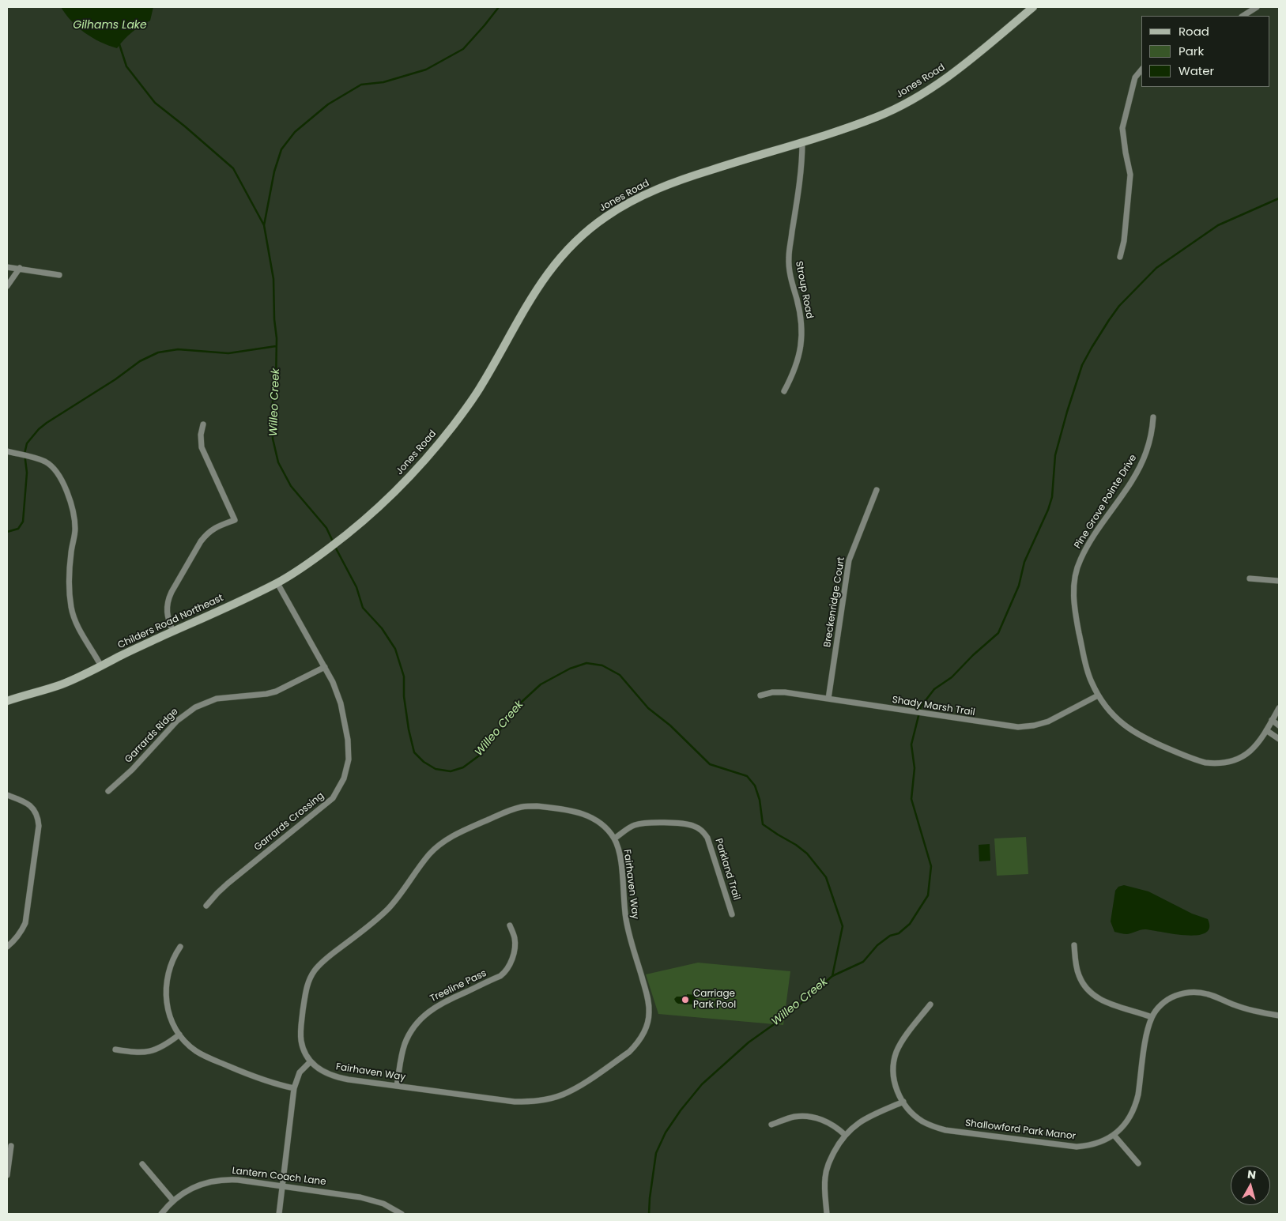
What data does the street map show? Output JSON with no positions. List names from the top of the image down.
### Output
{
  "streets": {
    "street": [
      "Jones Road",
      "Stroup Road",
      "Pine Grove Pointe Drive",
      "Breckenridge Court",
      "Childers Road Northeast",
      "Shady Marsh Trail",
      "Garrards Ridge",
      "Garrards Crossing",
      "Parkland Trail",
      "Fairhaven Way",
      "Treeline Pass",
      "Shallowford Park Manor",
      "Lantern Coach Lane"
    ]
  },
  "crossings": [
    ["Jones Road", "Stroup Road"],
    ["Jones Road", "Childers Road Northeast"],
    ["Pine Grove Pointe Drive", "Shady Marsh Trail"],
    ["Breckenridge Court", "Shady Marsh Trail"],
    ["Childers Road Northeast", "Garrards Crossing"],
    ["Garrards Ridge", "Garrards Crossing"],
    ["Parkland Trail", "Fairhaven Way"],
    ["Fairhaven Way", "Treeline Pass"]
  ],
  "water": ["Gilhams Lake", "Willeo Creek"],
  "places": ["Carriage Park Pool"],
  "legend": ["Road", "Park", "Water"],
  "north": "top"
}
